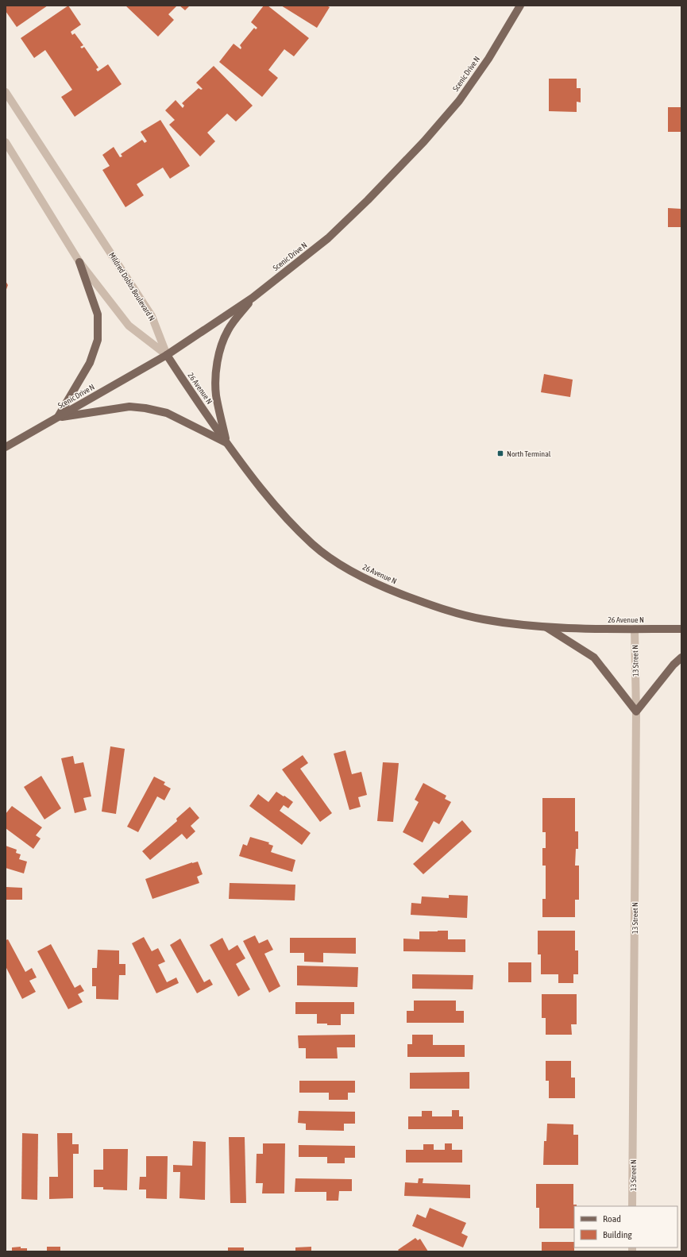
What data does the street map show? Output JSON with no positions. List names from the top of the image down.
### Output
{
  "streets": {
    "main road": ["Scenic Drive N", "26 Avenue N"],
    "street": ["Mildred Dobbs Boulevard N", "13 Street N"]
  },
  "crossings": [
    ["Scenic Drive N", "Mildred Dobbs Boulevard N"],
    ["Scenic Drive N", "26 Avenue N"],
    ["Mildred Dobbs Boulevard N", "26 Avenue N"],
    ["26 Avenue N", "13 Street N"]
  ],
  "places": {
    "transit": ["North Terminal"]
  },
  "legend": ["Road", "Building"]
}
